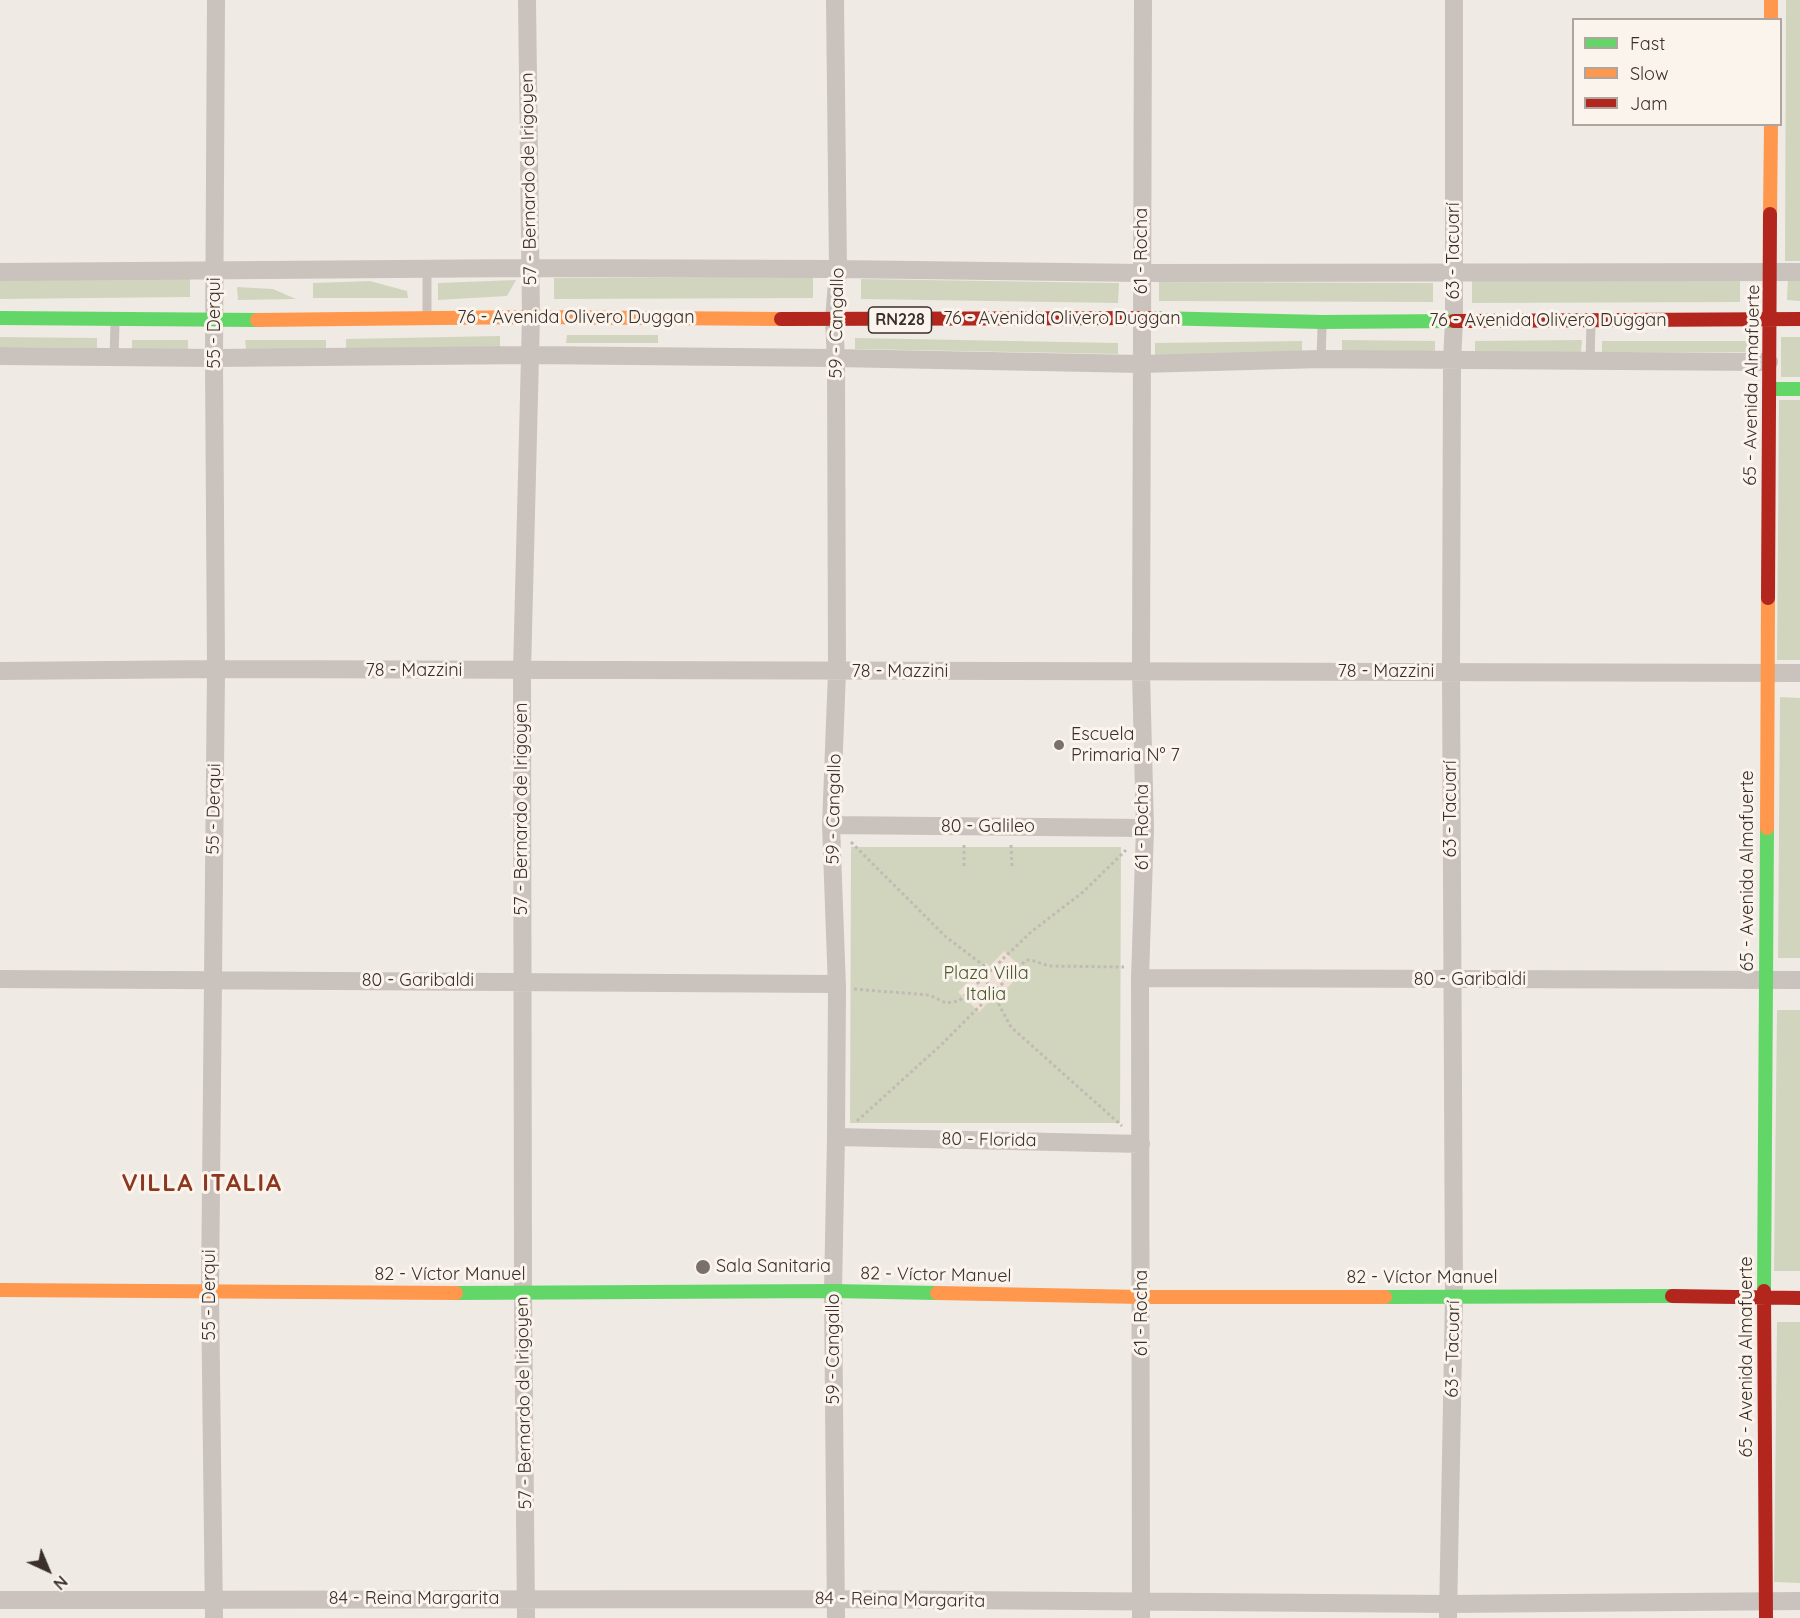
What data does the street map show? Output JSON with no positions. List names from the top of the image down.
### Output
{
  "streets": {
    "main road": [
      "76 - Avenida Olivero Duggan",
      "RN228",
      "65 - Avenida Almafuerte",
      "82 - Víctor Manuel"
    ],
    "street": [
      "57 - Bernardo de Irigoyen",
      "61 - Rocha",
      "63 - Tacuarí",
      "55 - Derqui",
      "59 - Cangallo",
      "78 - Mazzini",
      "80 - Galileo",
      "80 - Garibaldi",
      "80 - Florida",
      "84 - Reina Margarita"
    ]
  },
  "crossings": [
    ["57 - Bernardo de Irigoyen", "76 - Avenida Olivero Duggan"],
    ["57 - Bernardo de Irigoyen", "78 - Mazzini"],
    ["57 - Bernardo de Irigoyen", "80 - Garibaldi"],
    ["57 - Bernardo de Irigoyen", "82 - Víctor Manuel"],
    ["57 - Bernardo de Irigoyen", "84 - Reina Margarita"],
    ["61 - Rocha", "76 - Avenida Olivero Duggan"],
    ["61 - Rocha", "78 - Mazzini"],
    ["61 - Rocha", "80 - Galileo"],
    ["61 - Rocha", "80 - Garibaldi"],
    ["61 - Rocha", "80 - Florida"],
    ["61 - Rocha", "82 - Víctor Manuel"],
    ["61 - Rocha", "84 - Reina Margarita"],
    ["63 - Tacuarí", "76 - Avenida Olivero Duggan"],
    ["63 - Tacuarí", "78 - Mazzini"],
    ["63 - Tacuarí", "80 - Garibaldi"],
    ["63 - Tacuarí", "82 - Víctor Manuel"],
    ["63 - Tacuarí", "84 - Reina Margarita"],
    ["76 - Avenida Olivero Duggan", "55 - Derqui"],
    ["76 - Avenida Olivero Duggan", "59 - Cangallo"],
    ["76 - Avenida Olivero Duggan", "65 - Avenida Almafuerte"],
    ["55 - Derqui", "78 - Mazzini"],
    ["55 - Derqui", "80 - Garibaldi"],
    ["55 - Derqui", "82 - Víctor Manuel"],
    ["55 - Derqui", "84 - Reina Margarita"],
    ["59 - Cangallo", "78 - Mazzini"],
    ["59 - Cangallo", "80 - Galileo"],
    ["59 - Cangallo", "80 - Garibaldi"],
    ["59 - Cangallo", "80 - Florida"],
    ["59 - Cangallo", "82 - Víctor Manuel"],
    ["59 - Cangallo", "84 - Reina Margarita"],
    ["65 - Avenida Almafuerte", "78 - Mazzini"],
    ["65 - Avenida Almafuerte", "80 - Garibaldi"],
    ["65 - Avenida Almafuerte", "82 - Víctor Manuel"],
    ["65 - Avenida Almafuerte", "84 - Reina Margarita"]
  ],
  "districts": ["VILLA ITALIA"],
  "parks": ["Plaza Villa Italia"],
  "places": ["Escuela Primaria N° 7", "Sala Sanitaria"],
  "legend": ["Fast", "Slow", "Jam"],
  "north": "bottom right"
}
